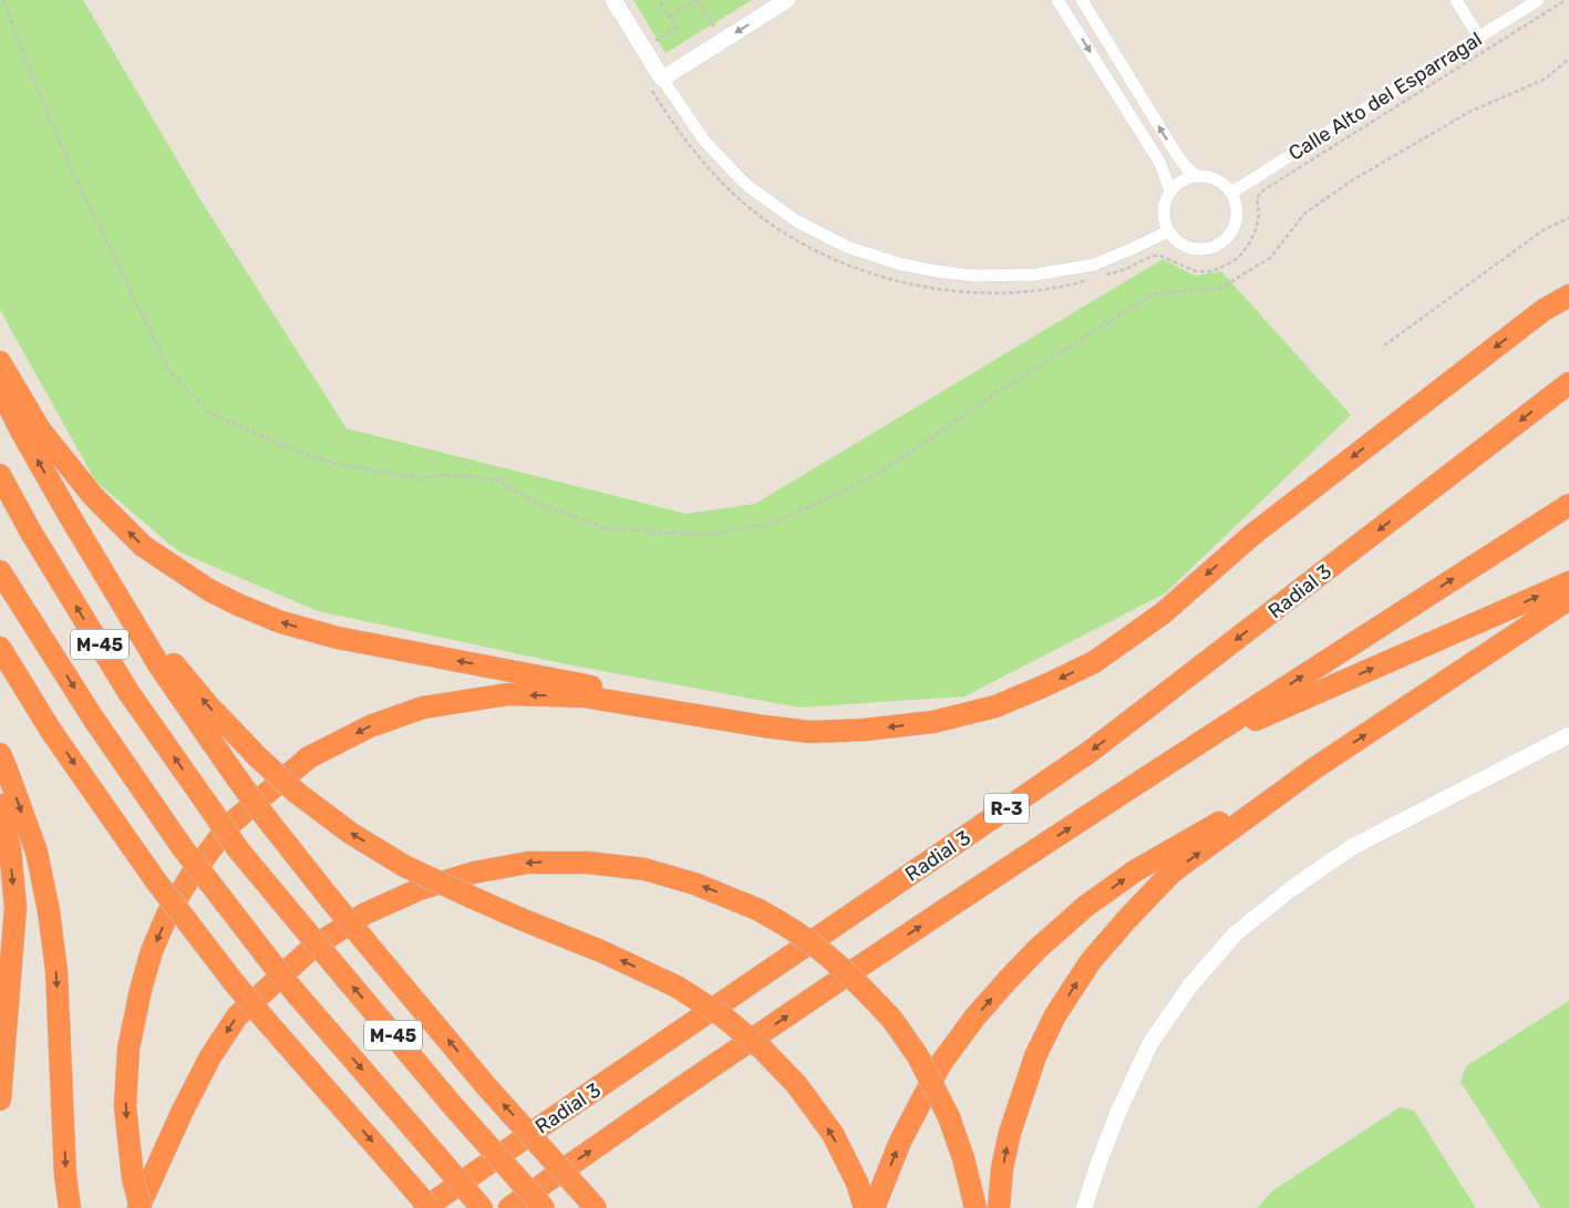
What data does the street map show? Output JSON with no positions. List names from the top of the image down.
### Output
{
  "streets": {
    "highway": ["Radial 3", "M-45", "R-3"],
    "street": ["Calle Alto del Esparragal"]
  }
}
